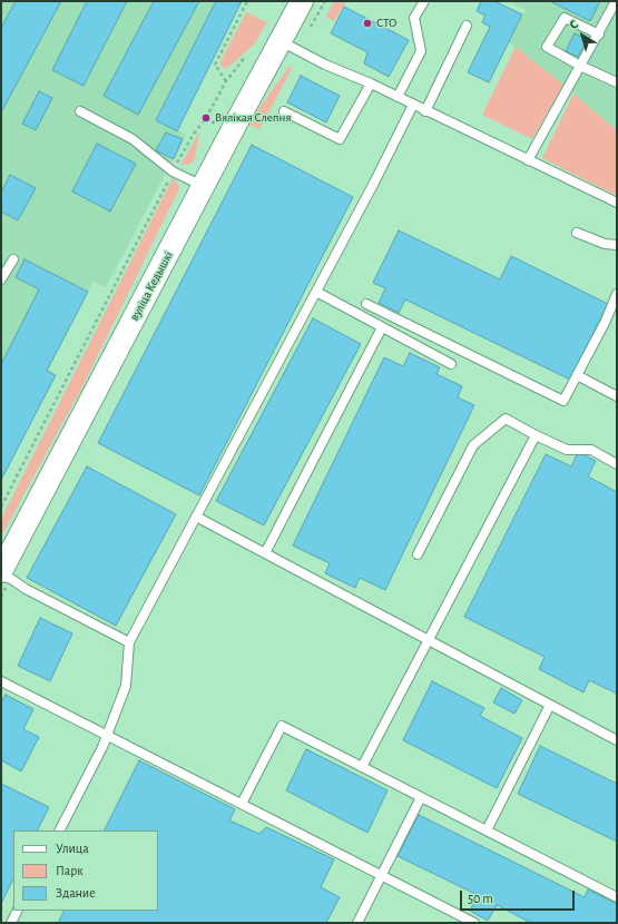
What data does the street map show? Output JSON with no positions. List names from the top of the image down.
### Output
{
  "streets": {
    "street": ["вуліца Кедышкі"]
  },
  "places": ["СТО", "Вялікая Слепня"],
  "legend": ["Улица", "Парк", "Здание"],
  "scale_bar": "50 m",
  "north": "top left"
}
